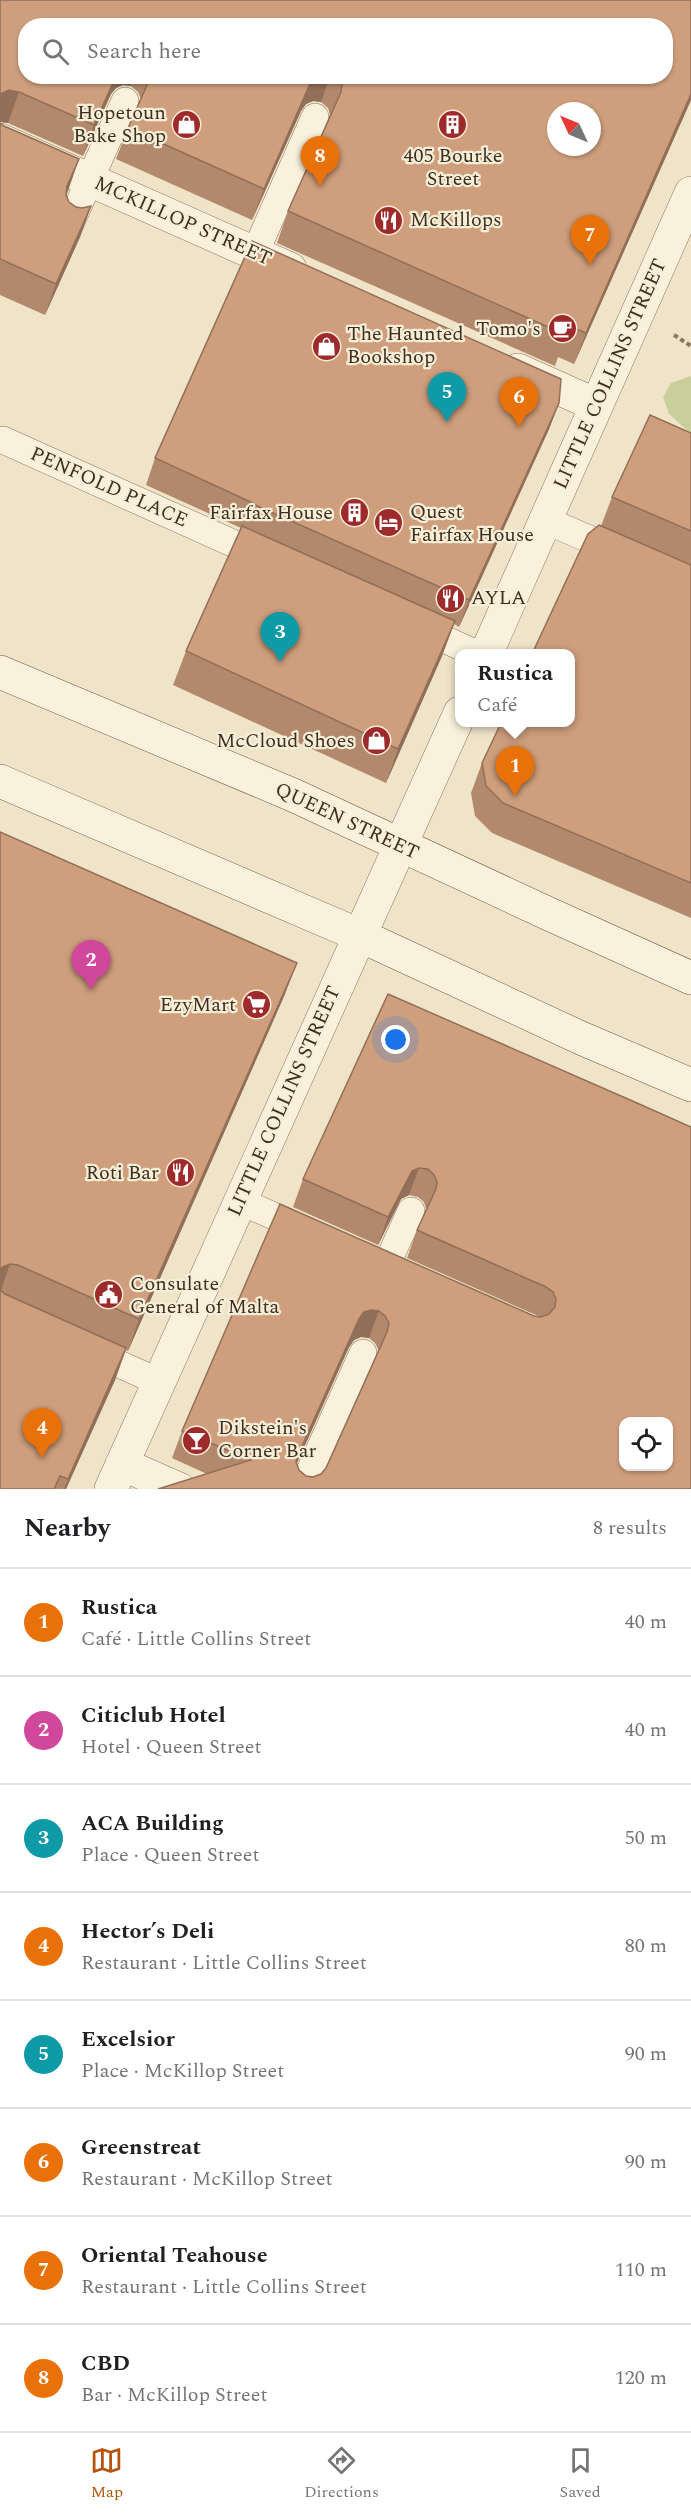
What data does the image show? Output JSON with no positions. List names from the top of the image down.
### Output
{
  "streets": {
    "street": ["MCKILLOP STREET", "LITTLE COLLINS STREET", "QUEEN STREET"],
    "lane": ["PENFOLD PLACE"]
  },
  "crossings": [
    ["LITTLE COLLINS STREET", "QUEEN STREET"]
  ],
  "places": {
    "shop": ["Hopetoun Bake Shop", "The Haunted Bookshop", "McCloud Shoes"],
    "building": ["405 Bourke Street", "Fairfax House"],
    "restaurant": ["McKillops", "AYLA", "Roti Bar"],
    "cafe": ["Tomo's"],
    "hotel": ["Quest Fairfax House"],
    "supermarket": ["EzyMart"],
    "public building": ["Consulate General of Malta"],
    "bar": ["Dikstein's Corner Bar"]
  },
  "north": "top left",
  "page": {
    "search": "Search here",
    "pins": [
      "8",
      "7",
      "5",
      "6",
      "3",
      "1",
      "2",
      "4"
    ],
    "popup": ["Rustica", "Café"],
    "heading": ["Nearby", "8 results"],
    "list": [
      {
        "mark": "1",
        "name": "Rustica",
        "note": "Café · Little Collins Street",
        "value": "40 m"
      },
      {
        "mark": "2",
        "name": "Citiclub Hotel",
        "note": "Hotel · Queen Street",
        "value": "40 m"
      },
      {
        "mark": "3",
        "name": "ACA Building",
        "note": "Place · Queen Street",
        "value": "50 m"
      },
      {
        "mark": "4",
        "name": "Hector’s Deli",
        "note": "Restaurant · Little Collins Street",
        "value": "80 m"
      },
      {
        "mark": "5",
        "name": "Excelsior",
        "note": "Place · McKillop Street",
        "value": "90 m"
      },
      {
        "mark": "6",
        "name": "Greenstreat",
        "note": "Restaurant · McKillop Street",
        "value": "90 m"
      },
      {
        "mark": "7",
        "name": "Oriental Teahouse",
        "note": "Restaurant · Little Collins Street",
        "value": "110 m"
      },
      {
        "mark": "8",
        "name": "CBD",
        "note": "Bar · McKillop Street",
        "value": "120 m"
      }
    ],
    "nav": ["Map", "Directions", "Saved"]
  }
}
